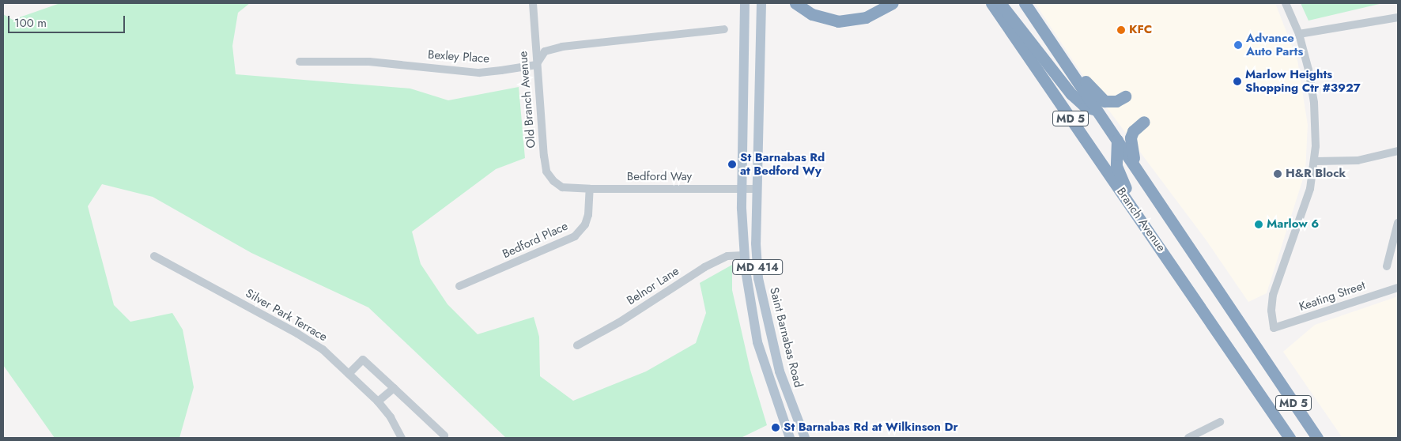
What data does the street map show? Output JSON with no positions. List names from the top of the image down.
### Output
{
  "streets": {
    "highway": ["MD 5", "Branch Avenue"],
    "main road": ["MD 414", "Saint Barnabas Road"],
    "street": [
      "Bexley Place",
      "Old Branch Avenue",
      "Bedford Way",
      "Bedford Place",
      "Belnor Lane",
      "Keating Street",
      "Silver Park Terrace"
    ]
  },
  "crossings": [
    ["Bexley Place", "Old Branch Avenue"],
    ["Old Branch Avenue", "Bedford Way"],
    ["Bedford Way", "Bedford Place"],
    ["Bedford Way", "MD 414"],
    ["Bedford Way", "Saint Barnabas Road"],
    ["MD 414", "Belnor Lane"]
  ],
  "places": [
    "KFC",
    "Advance Auto Parts",
    "Marlow Heights Shopping Ctr #3927",
    "St Barnabas Rd at Bedford Wy",
    "H&R Block",
    "Marlow 6",
    "St Barnabas Rd at Wilkinson Dr"
  ],
  "scale_bar": "100 m"
}
